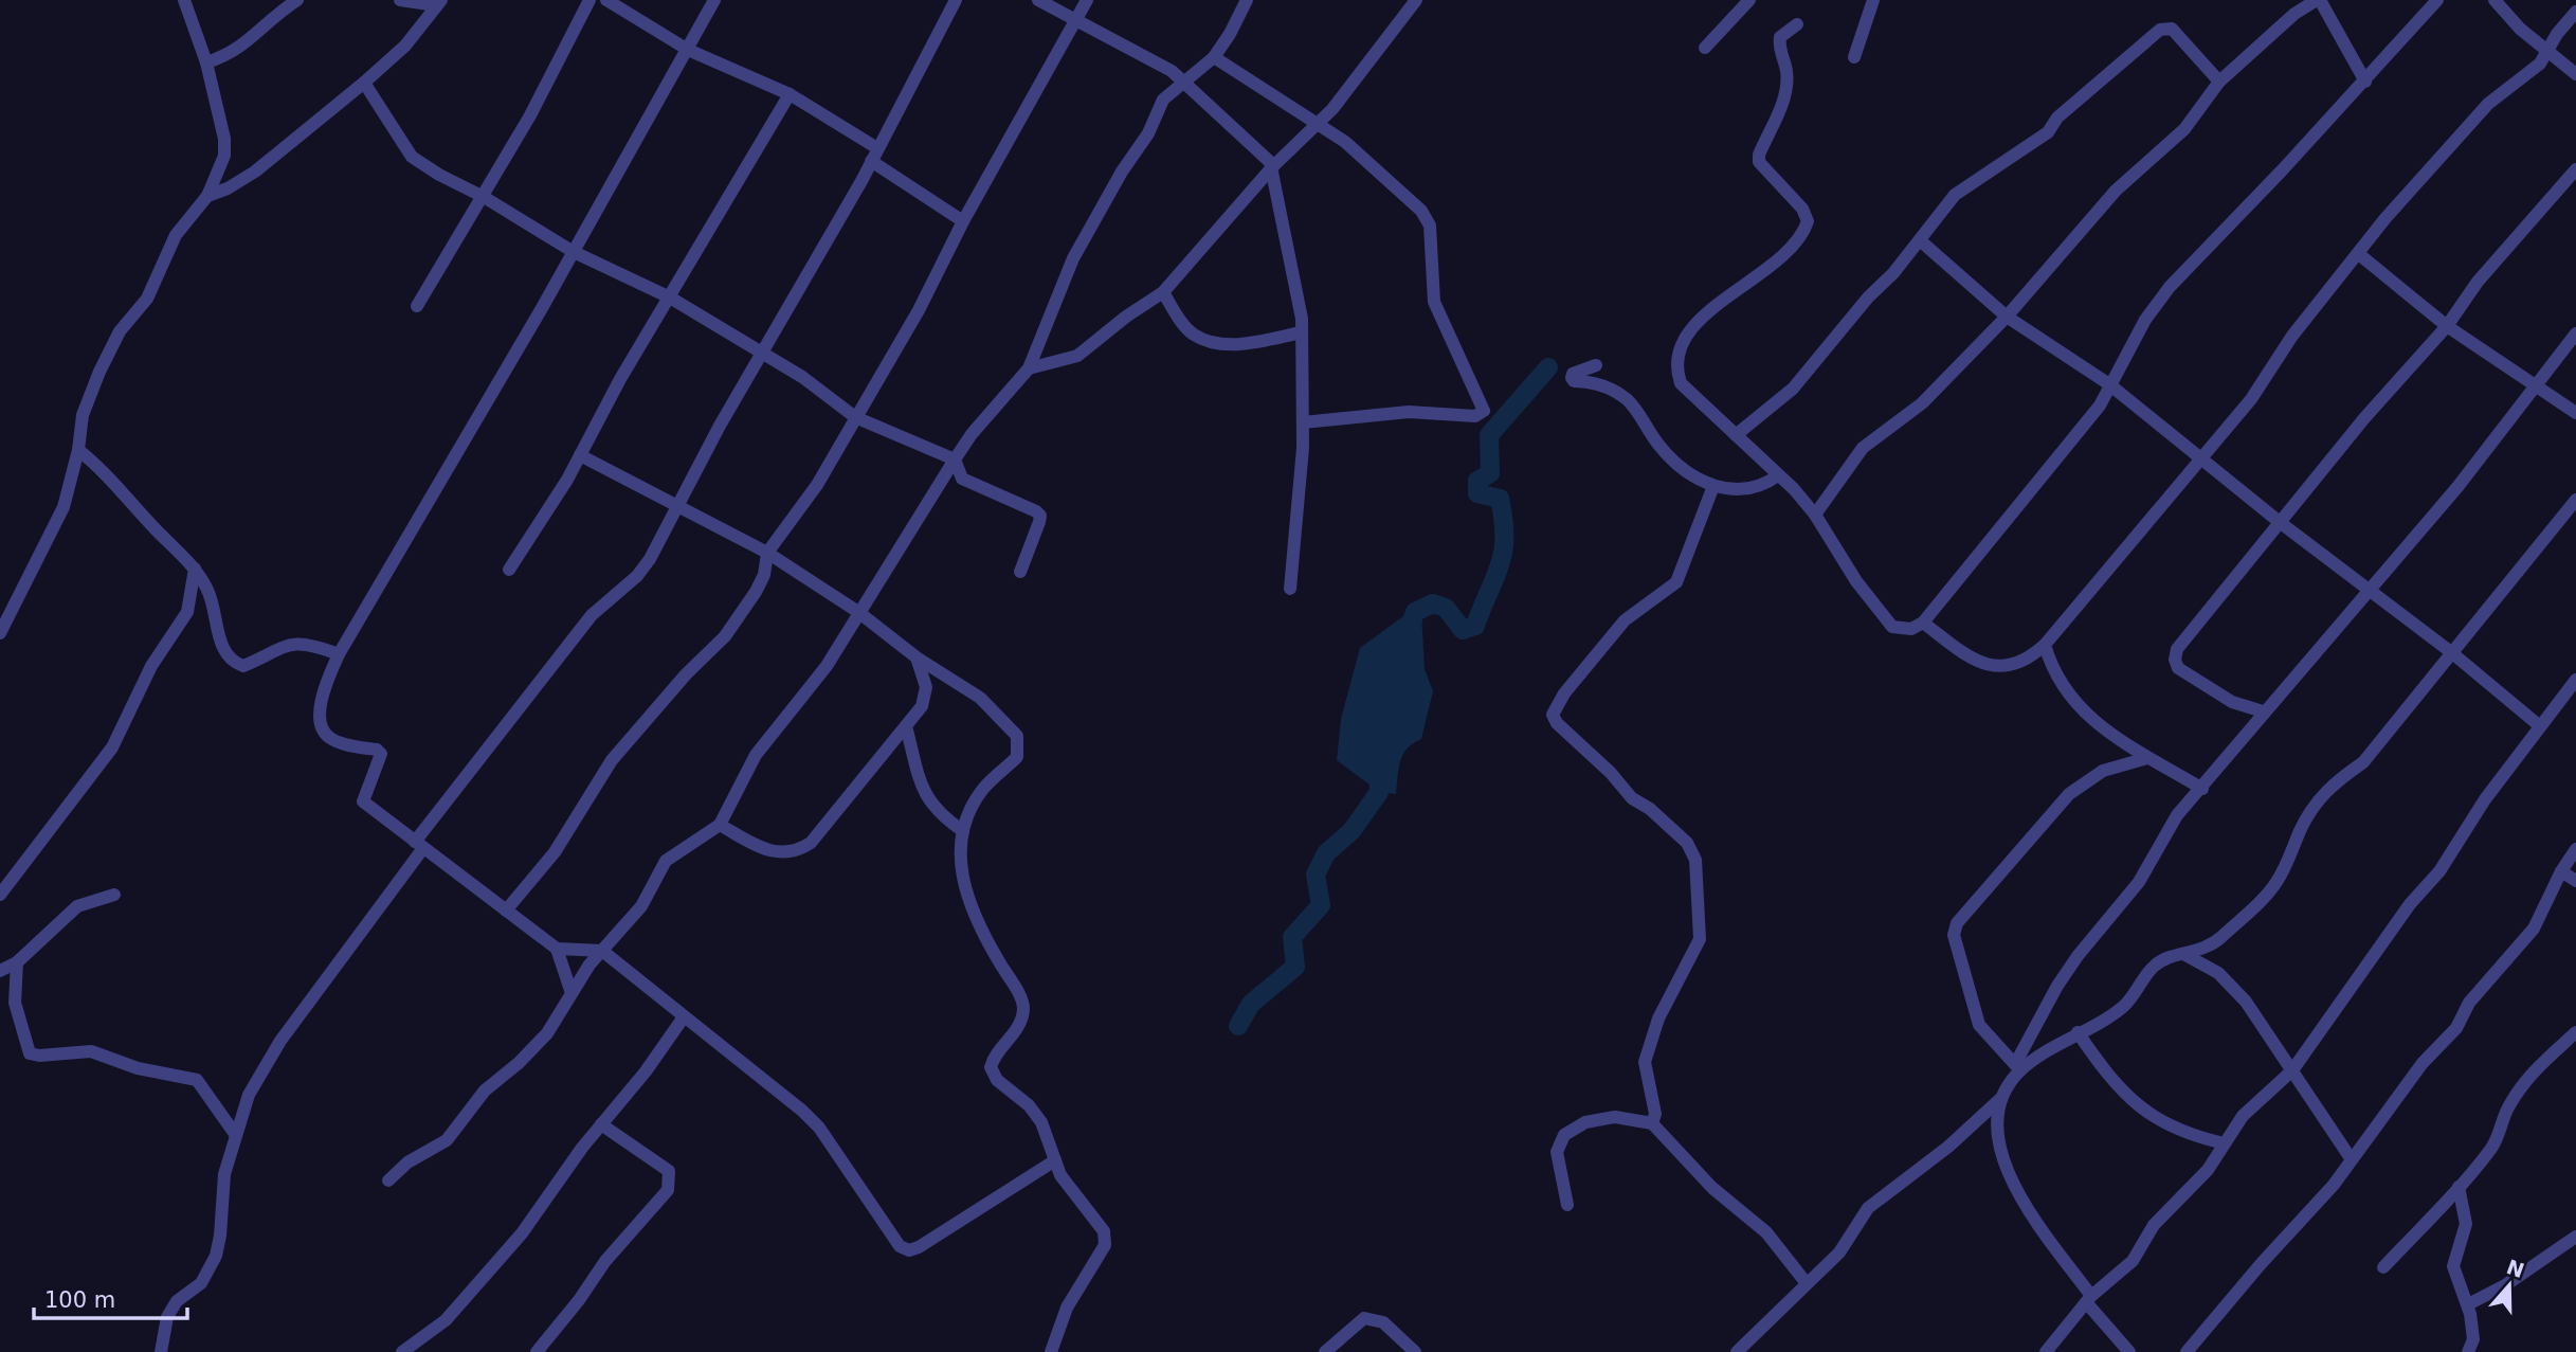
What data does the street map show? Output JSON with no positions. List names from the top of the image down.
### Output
{
  "scale_bar": "100 m",
  "north": "top"
}
